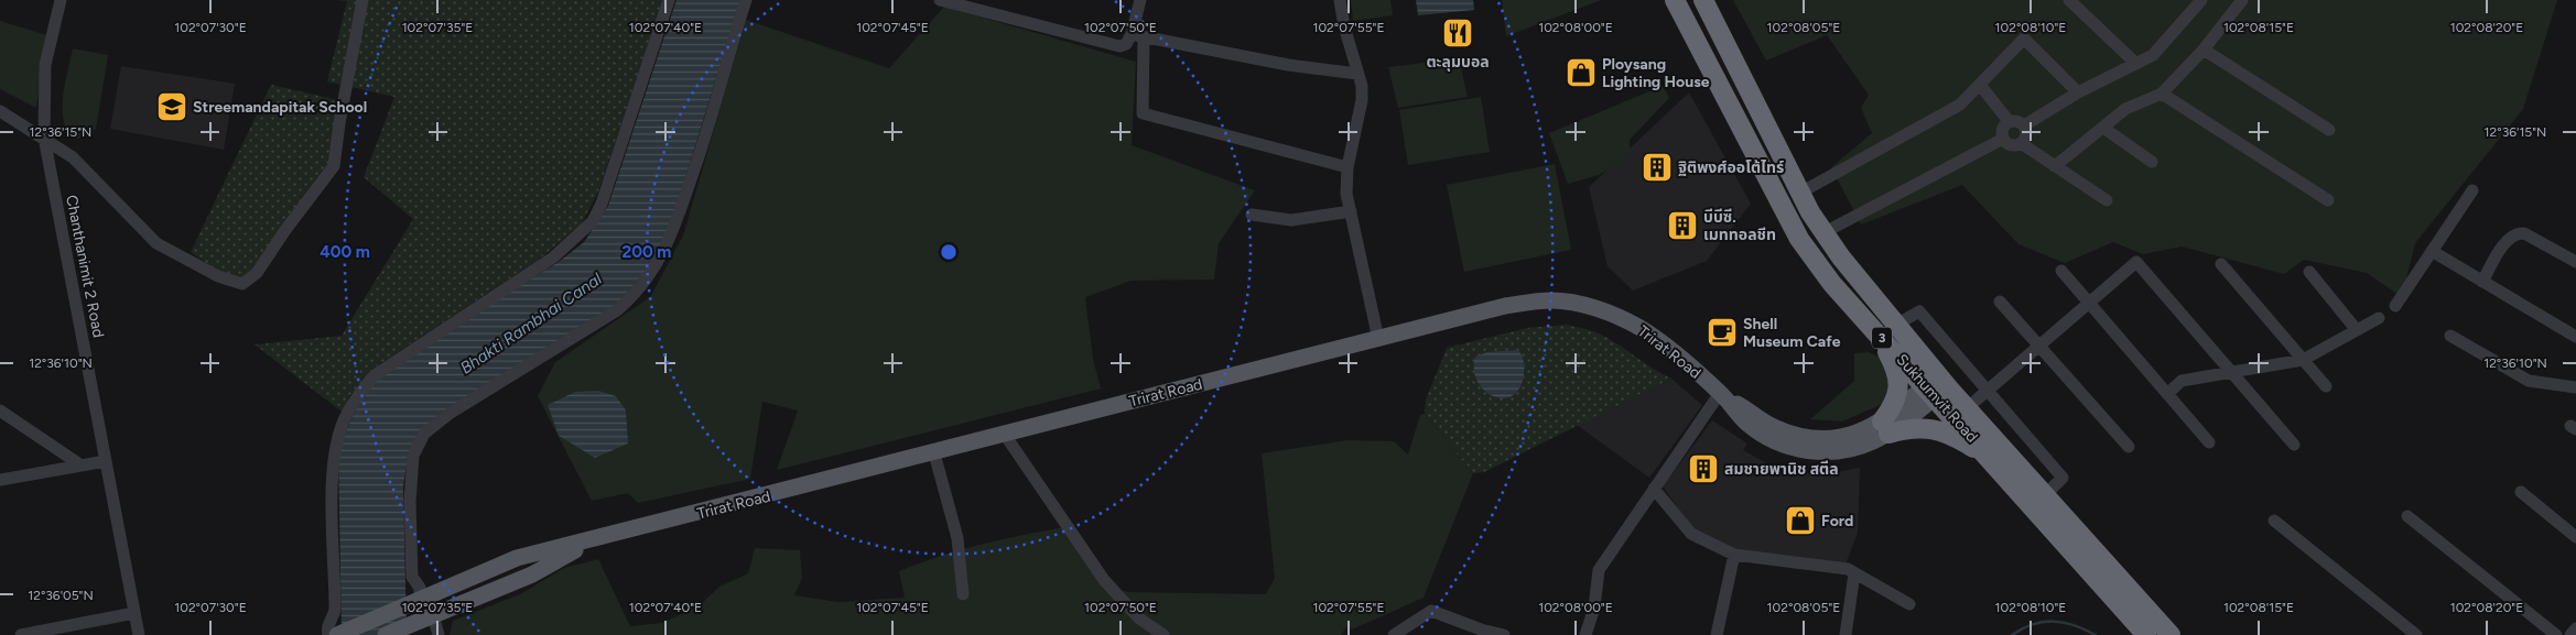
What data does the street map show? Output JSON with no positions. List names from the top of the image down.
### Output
{
  "streets": {
    "highway": ["3", "Sukhumvit Road"],
    "main road": ["Trirat Road"],
    "street": ["Chanthanimit 2 Road"]
  },
  "crossings": [
    ["Trirat Road", "Sukhumvit Road"]
  ],
  "water": ["Bhakti Rambhai Canal"],
  "places": {
    "restaurant": ["ตะลุมบอล"],
    "shop": ["Ploysang Lighting House", "Ford"],
    "school or university": ["Streemandapitak School"],
    "building": ["ฐิติพงศ์ออโต้ไทร์", "บีบีซี. เมททอลชีท", "สมชายพานิช สตีล"],
    "cafe": ["Shell Museum Cafe"]
  },
  "coordinates": [
    "102°07'30\"E",
    "102°07'35\"E",
    "102°07'40\"E",
    "102°07'45\"E",
    "102°07'50\"E",
    "102°07'55\"E",
    "102°08'00\"E",
    "102°08'05\"E",
    "102°08'10\"E",
    "102°08'15\"E",
    "102°08'20\"E",
    "12°36'15\"N",
    "12°36'10\"N",
    "12°36'05\"N"
  ],
  "rings": ["200 m", "400 m"]
}
